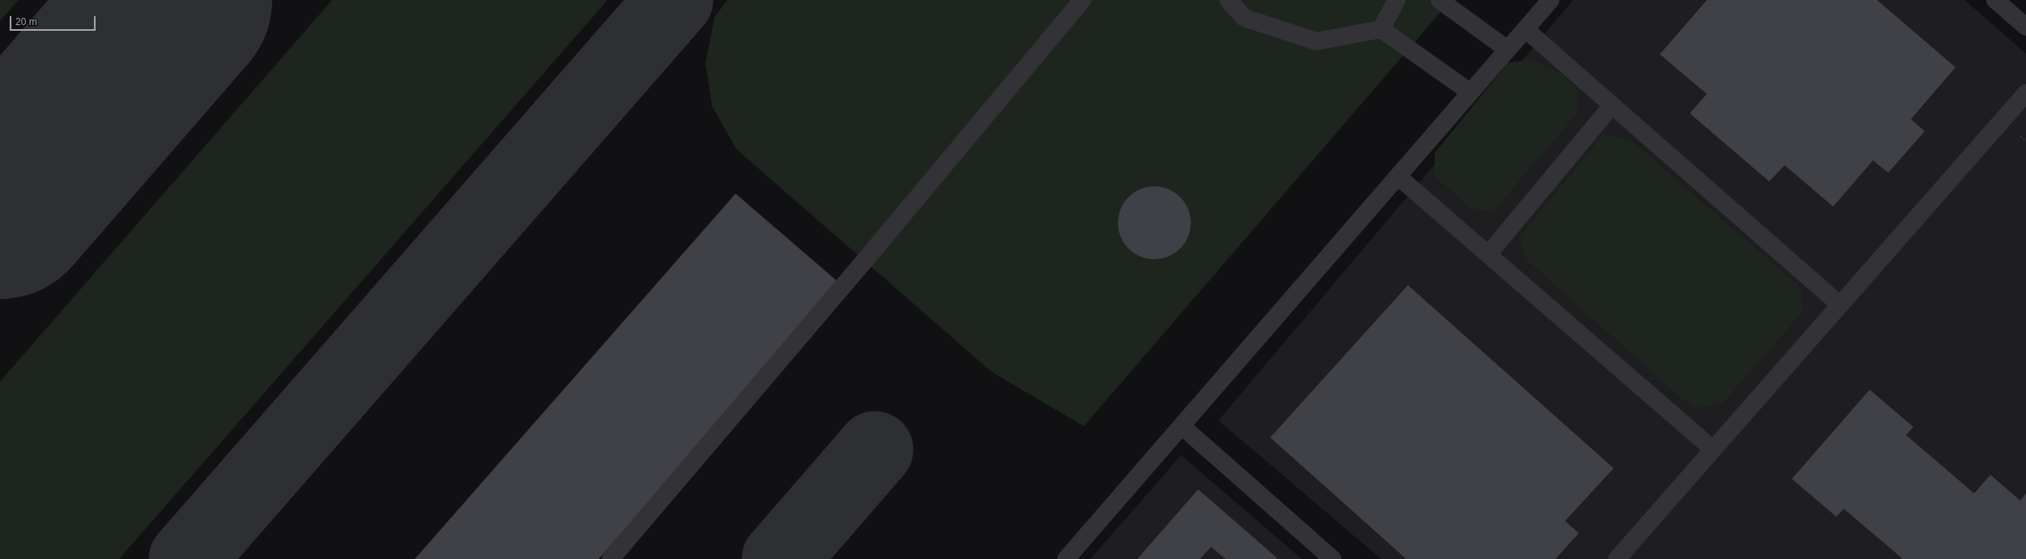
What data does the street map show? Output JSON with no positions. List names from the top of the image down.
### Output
{
  "scale_bar": "20 m"
}
